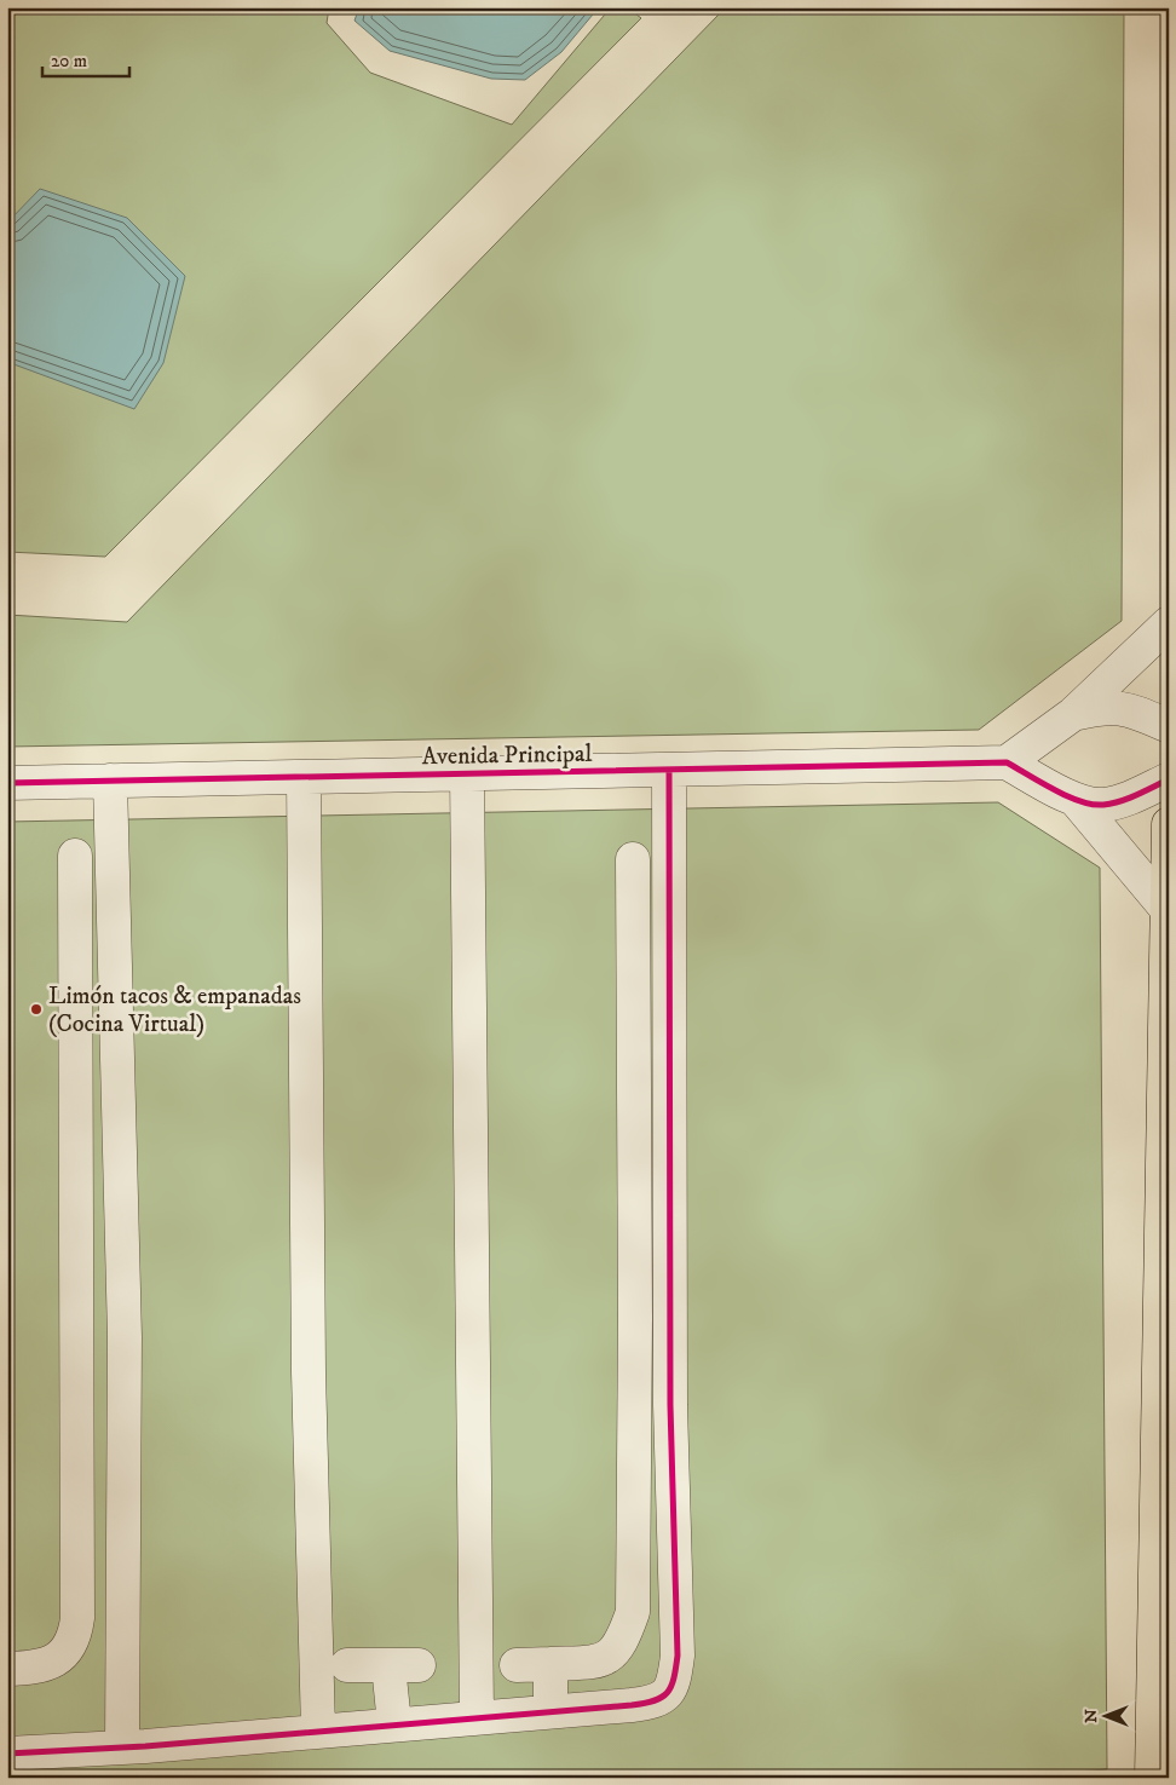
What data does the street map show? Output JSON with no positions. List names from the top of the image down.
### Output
{
  "streets": {
    "street": ["Avenida Principal"]
  },
  "places": ["Limón tacos & empanadas (Cocina Virtual)"],
  "scale_bar": "20 m",
  "north": "left"
}
